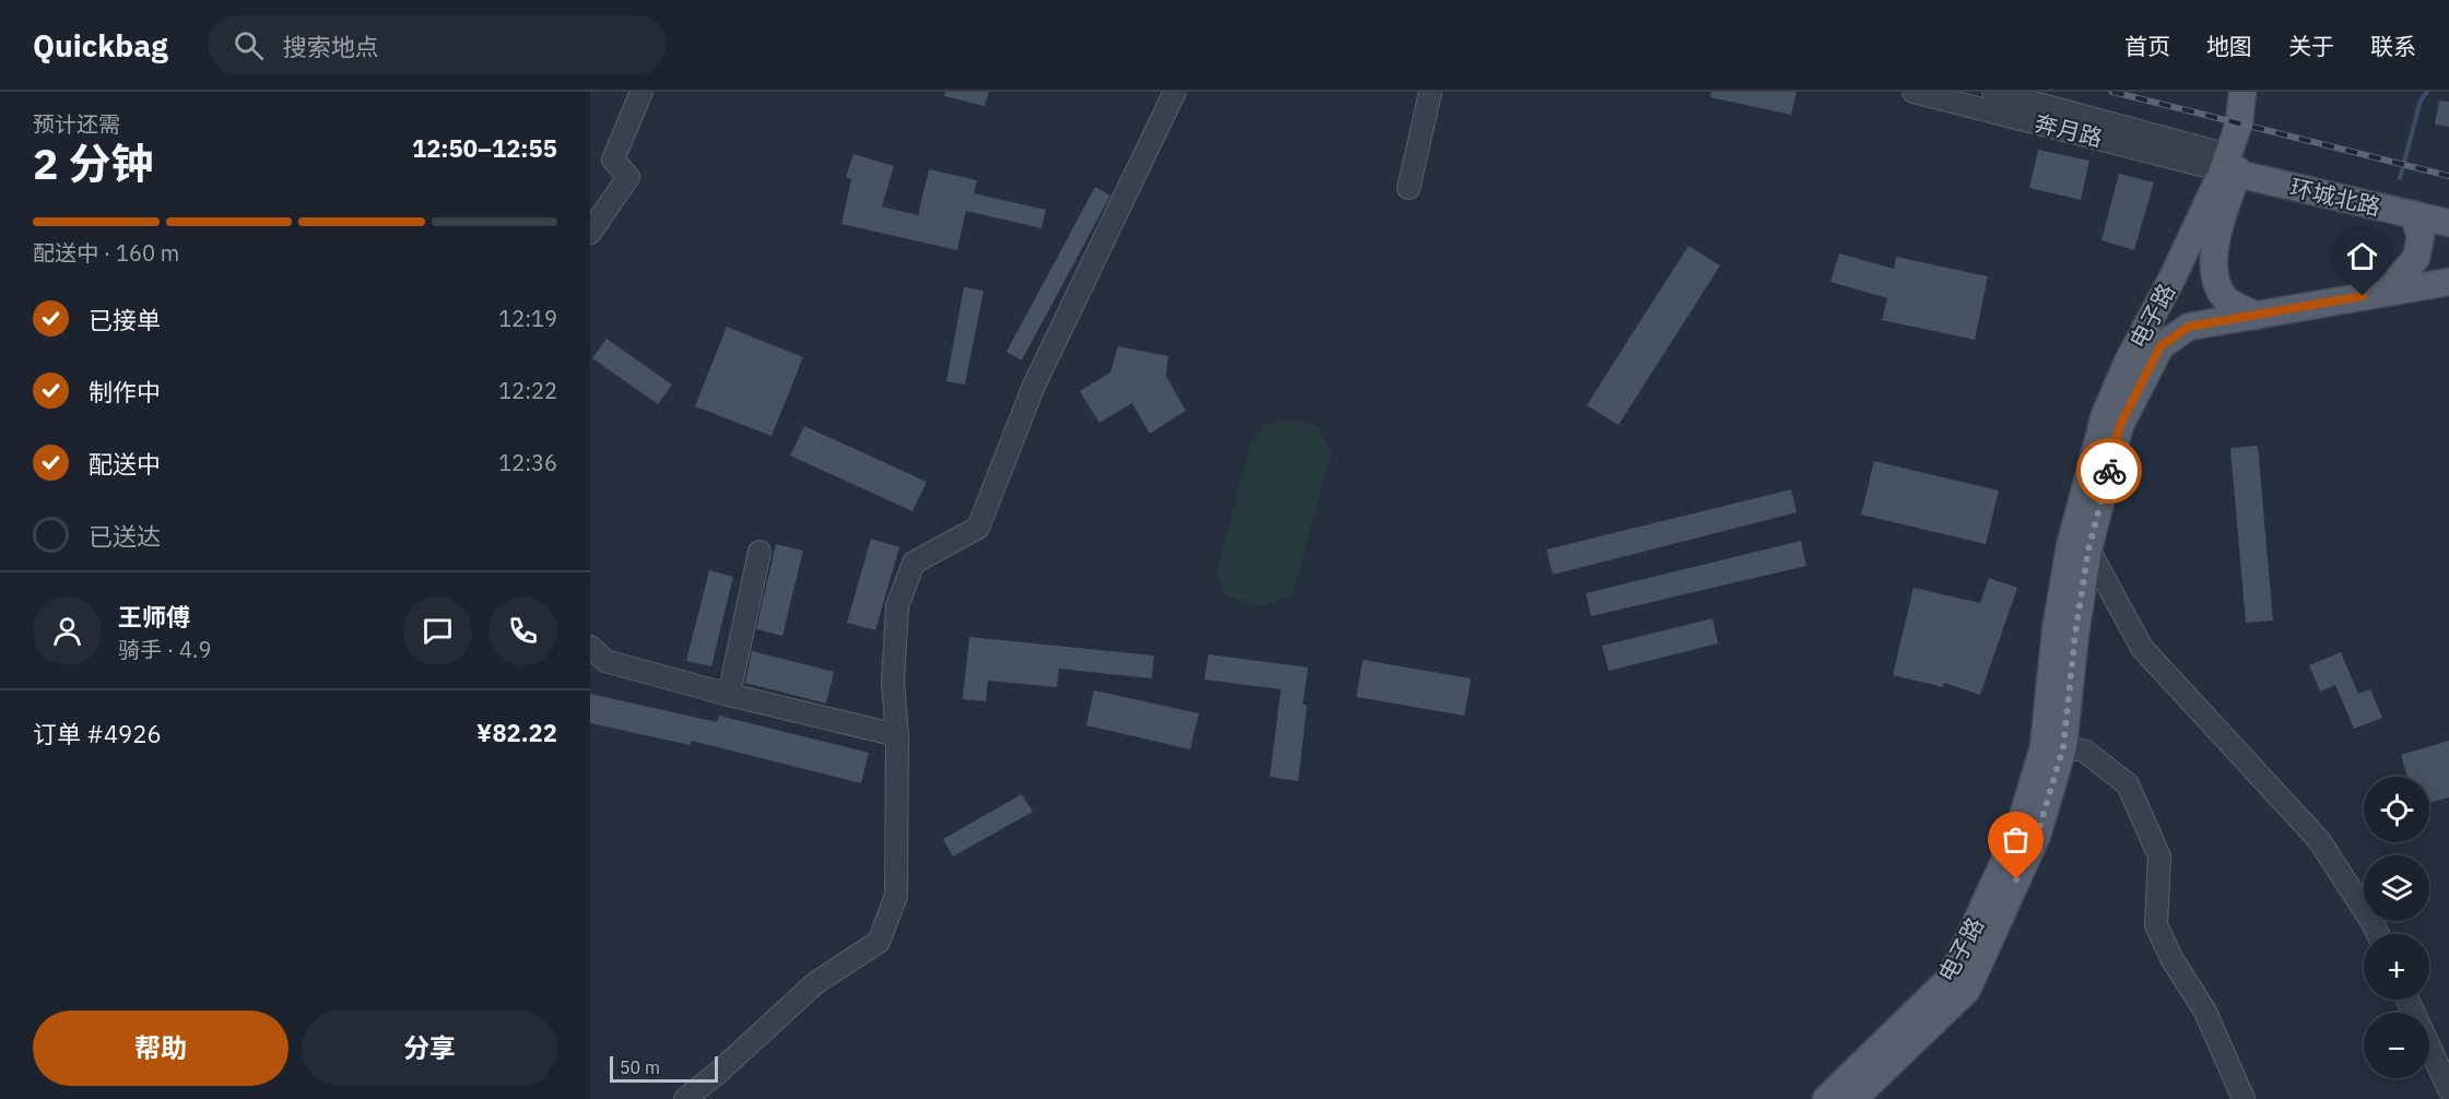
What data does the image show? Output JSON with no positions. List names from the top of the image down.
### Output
{
  "streets": {
    "main road": ["环城北路", "电子路"],
    "street": ["奔月路"]
  },
  "crossings": [
    ["奔月路", "环城北路"],
    ["奔月路", "电子路"],
    ["环城北路", "电子路"]
  ],
  "scale_bar": "50 m",
  "page": {
    "header": "Quickbag",
    "search": "搜索地点",
    "nav": [
      "首页",
      "地图",
      "关于",
      "联系"
    ],
    "heading": ["2 分钟", "预计还需", "12:50–12:55"],
    "panel": [
      "王师傅",
      "骑手 · 4.9",
      "订单 #4926",
      "¥82.22"
    ],
    "bar": "配送中 · 160 m",
    "list": [
      ["已接单", "12:19"],
      ["制作中", "12:22"],
      ["配送中", "12:36"],
      "已送达"
    ],
    "map_buttons": ["+", "−"],
    "buttons": ["帮助", "分享"],
    "scale": "50 m"
  }
}
